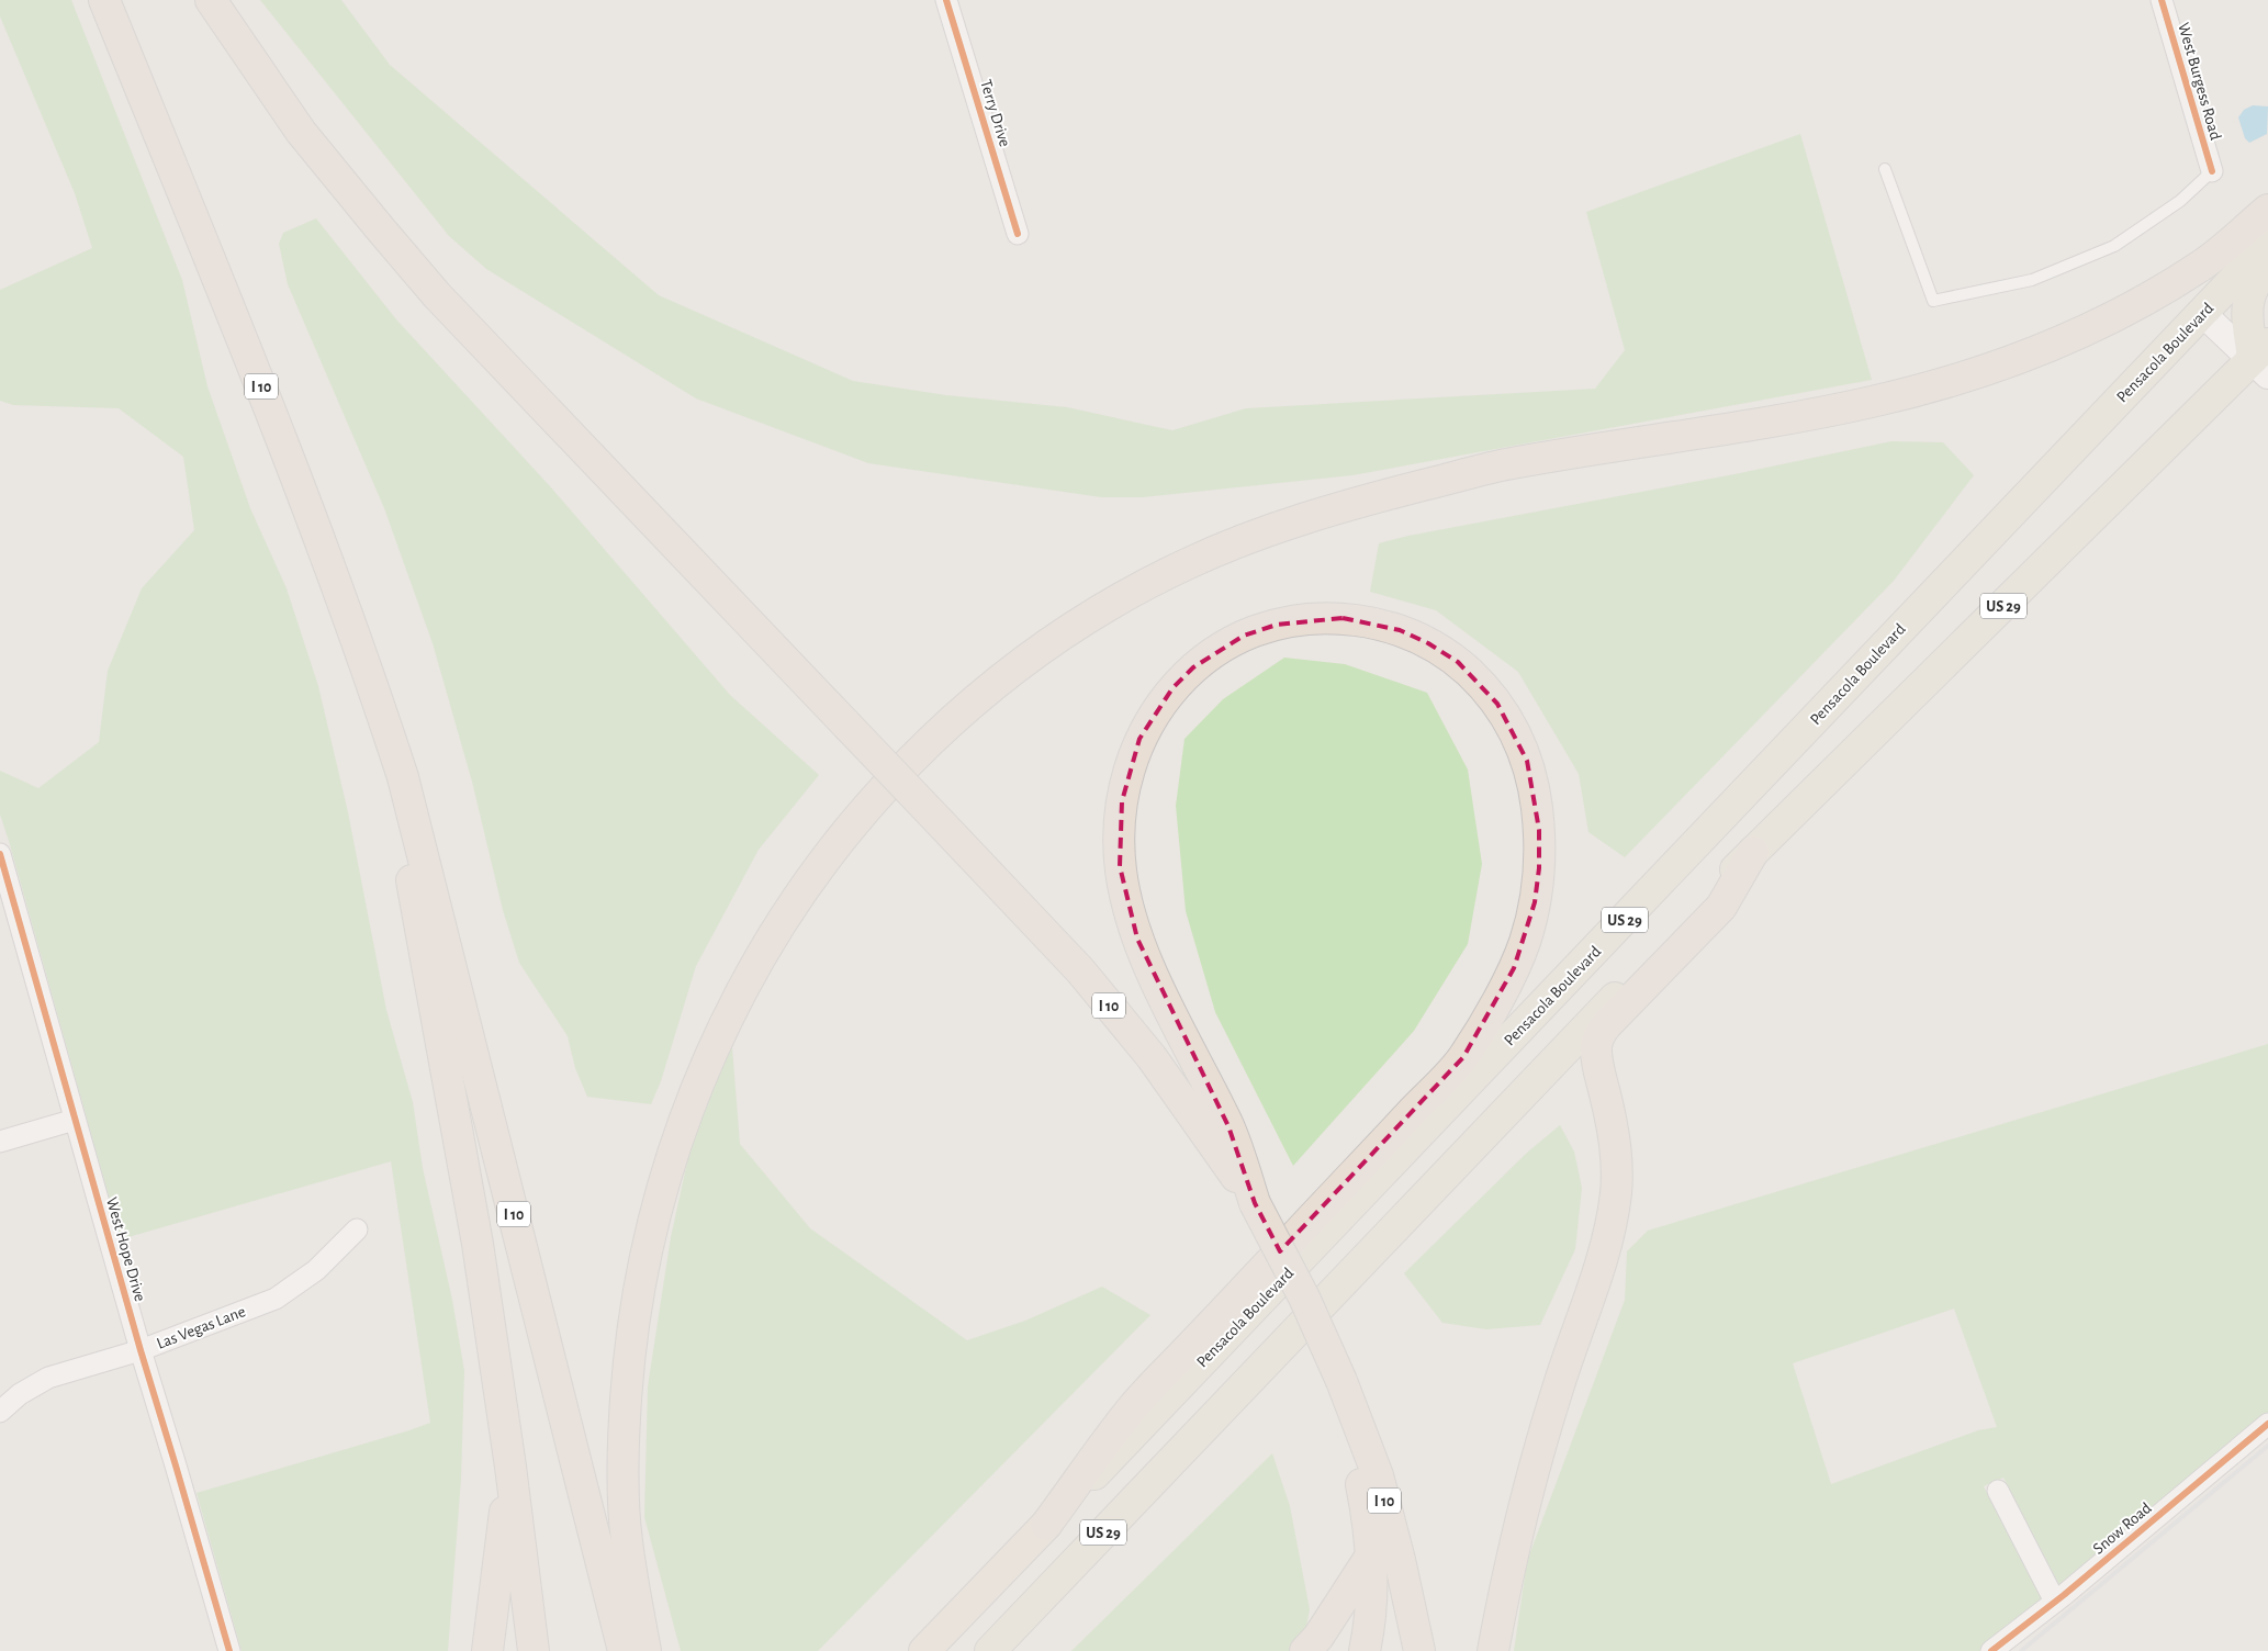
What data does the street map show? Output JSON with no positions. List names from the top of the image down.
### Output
{
  "streets": {
    "highway": ["Pensacola Boulevard", "I 10", "US 29"],
    "street": [
      "West Burgess Road",
      "Terry Drive",
      "West Hope Drive",
      "Las Vegas Lane",
      "Snow Road"
    ]
  },
  "crossings": [
    ["West Hope Drive", "Las Vegas Lane"]
  ]
}
